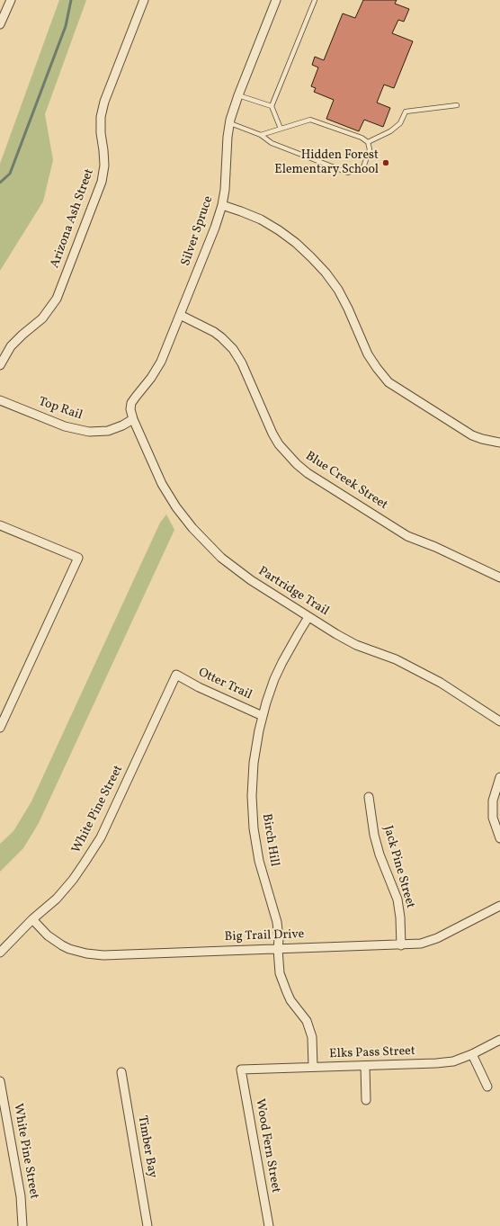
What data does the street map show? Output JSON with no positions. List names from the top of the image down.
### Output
{
  "streets": {
    "street": [
      "Arizona Ash Street",
      "Silver Spruce",
      "Top Rail",
      "Blue Creek Street",
      "Partridge Trail",
      "Otter Trail",
      "White Pine Street",
      "Birch Hill",
      "Jack Pine Street",
      "Big Trail Drive",
      "Elks Pass Street",
      "Wood Fern Street",
      "Timber Bay"
    ]
  },
  "crossings": [
    ["Silver Spruce", "Top Rail"],
    ["Silver Spruce", "Blue Creek Street"],
    ["Silver Spruce", "Partridge Trail"],
    ["Top Rail", "Partridge Trail"],
    ["Partridge Trail", "Birch Hill"],
    ["Otter Trail", "White Pine Street"],
    ["Otter Trail", "Birch Hill"],
    ["White Pine Street", "Big Trail Drive"],
    ["Birch Hill", "Big Trail Drive"],
    ["Birch Hill", "Elks Pass Street"],
    ["Jack Pine Street", "Big Trail Drive"],
    ["Elks Pass Street", "Wood Fern Street"]
  ],
  "places": ["Hidden Forest Elementary School"]
}
